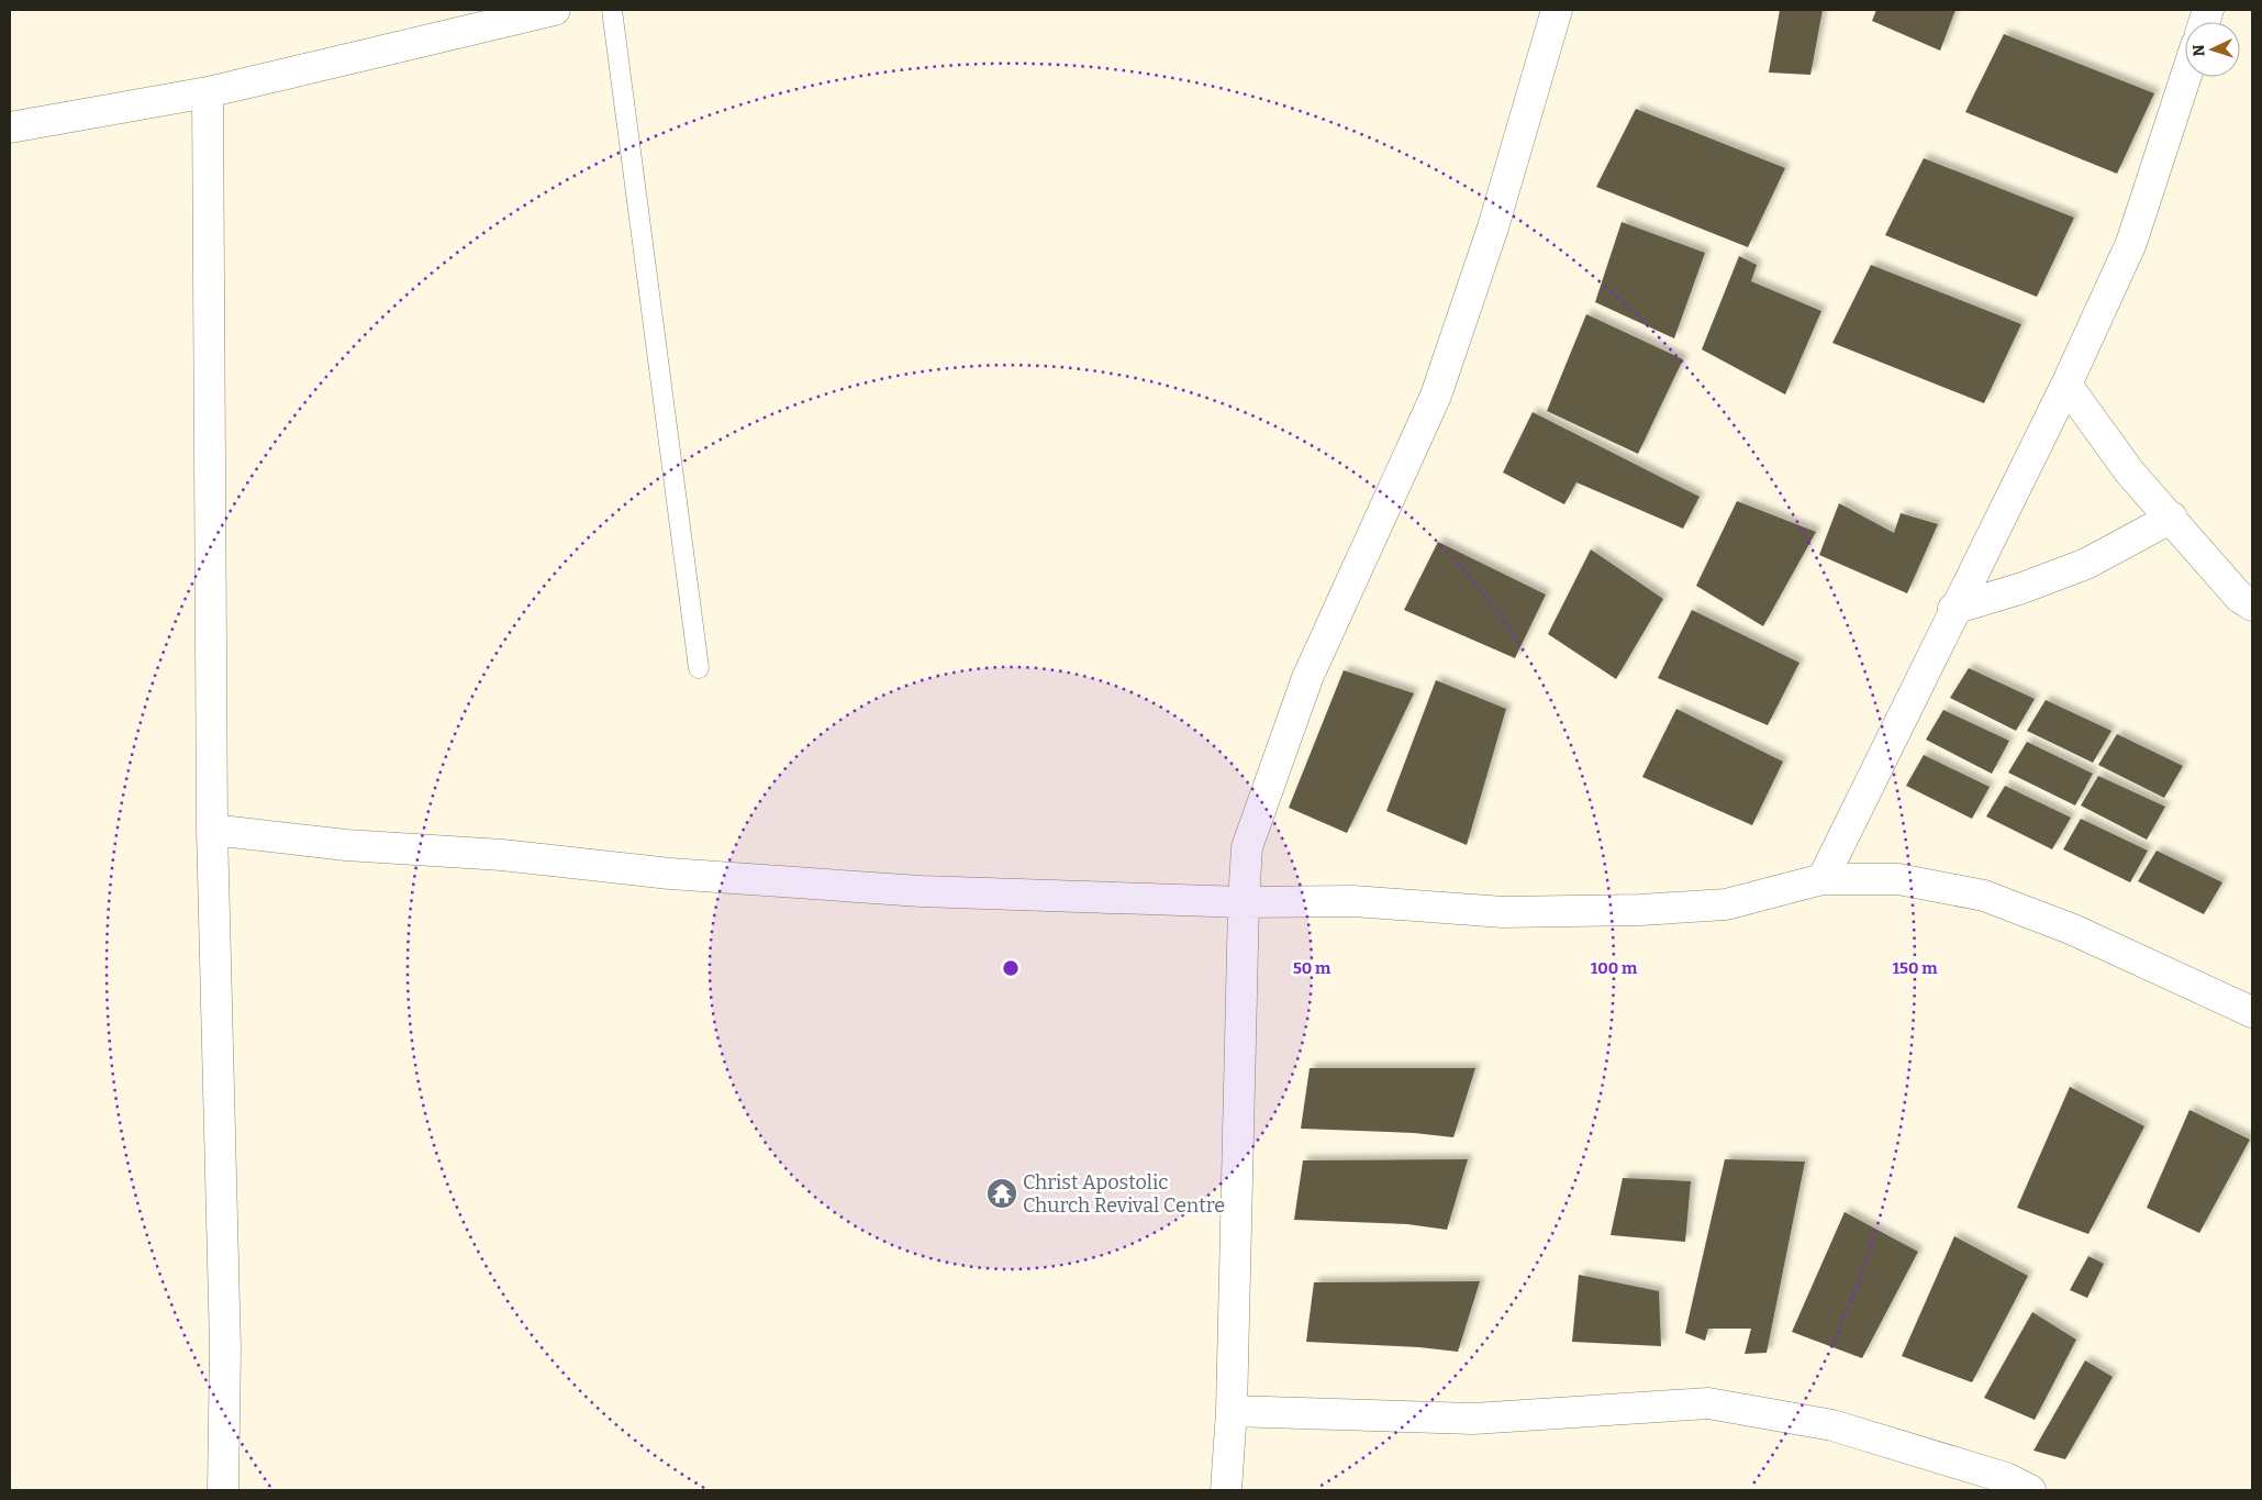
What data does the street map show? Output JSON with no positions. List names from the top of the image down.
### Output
{
  "places": {
    "temple": ["Christ Apostolic Church Revival Centre"]
  },
  "north": "left",
  "rings": ["50 m", "100 m", "150 m"]
}
